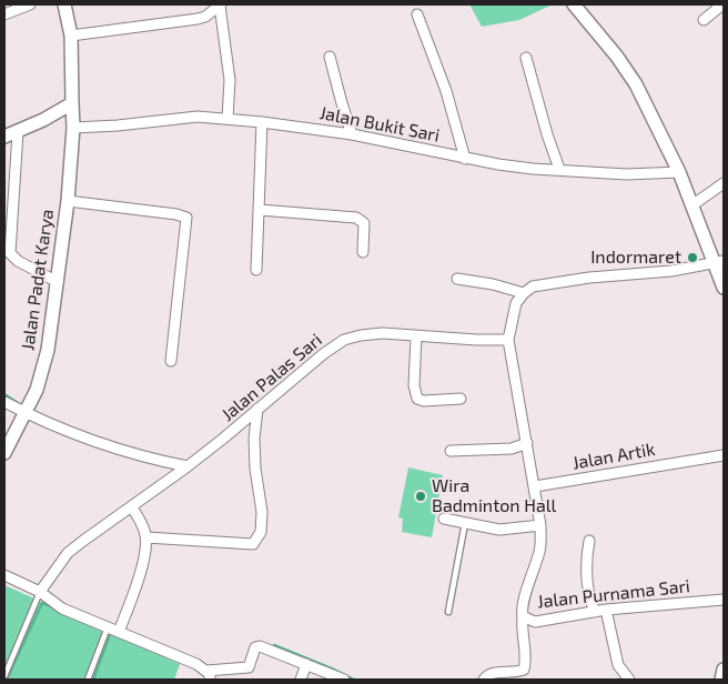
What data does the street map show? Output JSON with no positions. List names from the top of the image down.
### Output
{
  "streets": {
    "street": [
      "Jalan Bukit Sari",
      "Jalan Padat Karya",
      "Jalan Palas Sari",
      "Jalan Artik",
      "Jalan Purnama Sari"
    ]
  },
  "crossings": [
    ["Jalan Bukit Sari", "Jalan Padat Karya"],
    ["Jalan Palas Sari", "Jalan Purnama Sari"],
    ["Jalan Artik", "Jalan Purnama Sari"]
  ],
  "places": ["Indormaret", "Wira Badminton Hall"]
}
